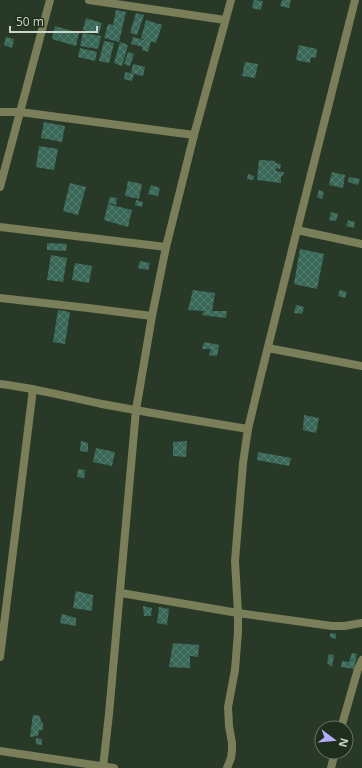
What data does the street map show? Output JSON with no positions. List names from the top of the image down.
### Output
{
  "scale_bar": "50 m",
  "north": "right"
}
